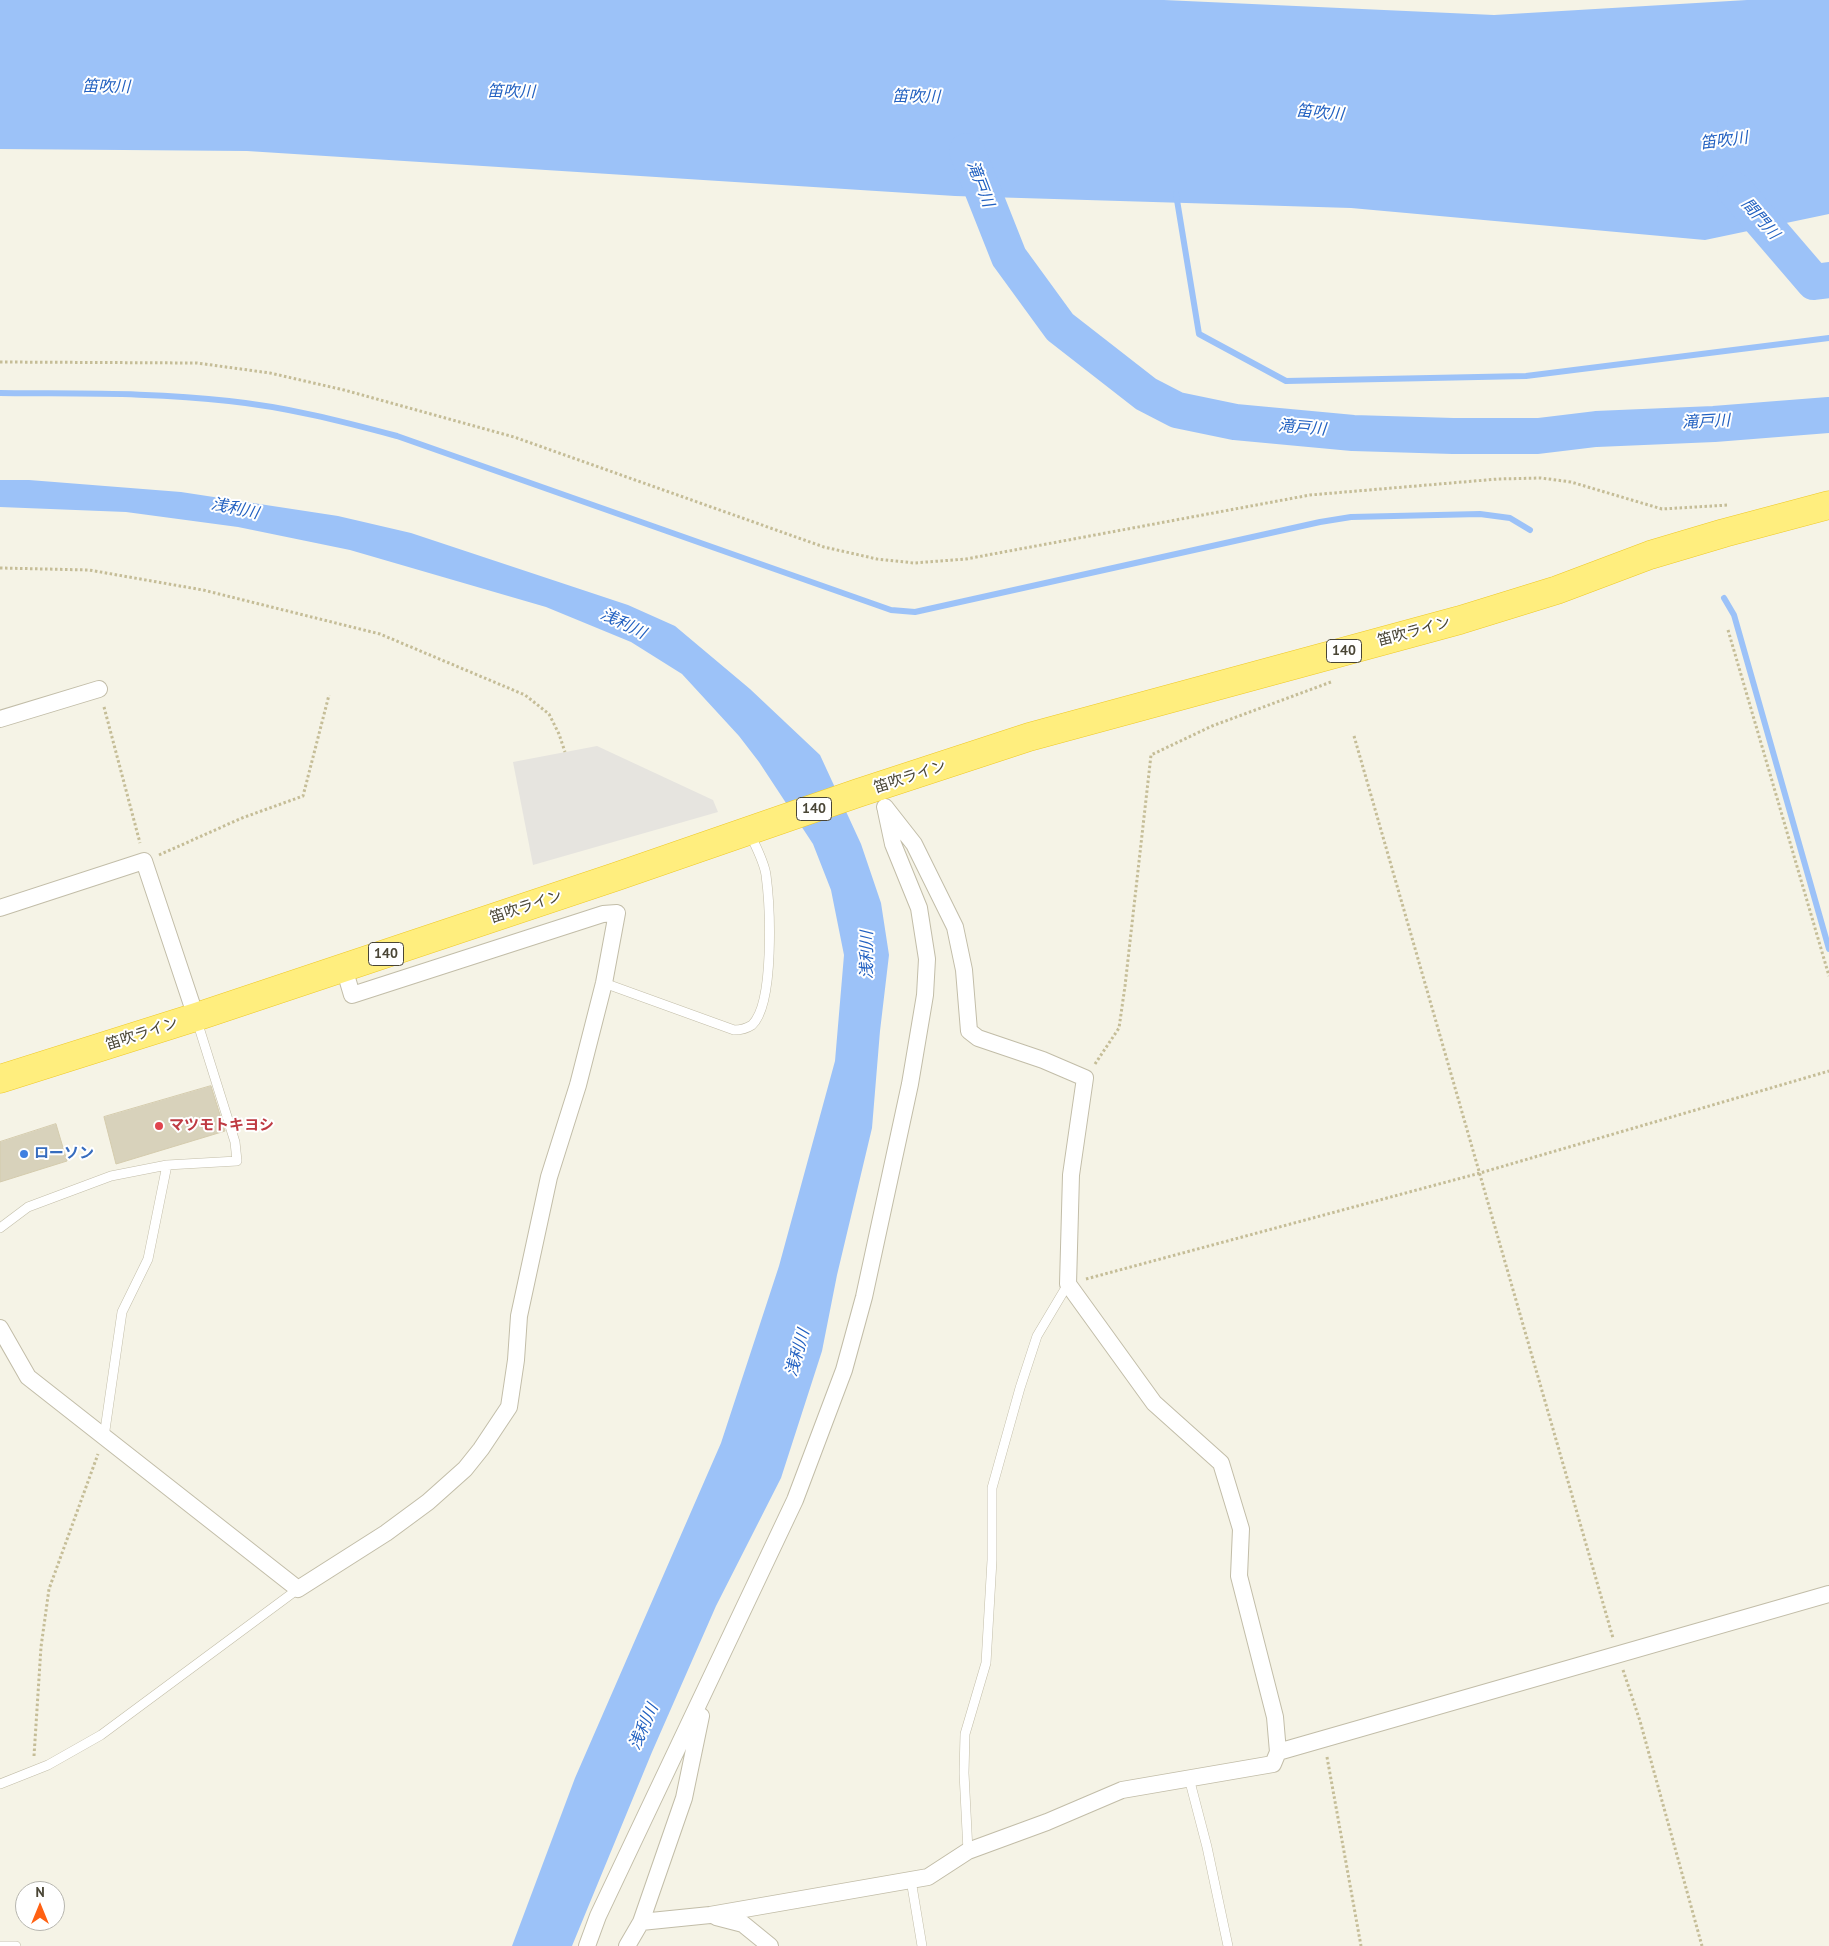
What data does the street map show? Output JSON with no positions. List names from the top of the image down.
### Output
{
  "streets": {
    "highway": ["笛吹ライン", "140"]
  },
  "water": [
    "笛吹川",
    "滝戸川",
    "間門川",
    "浅利川"
  ],
  "places": ["マツモトキヨシ", "ローソン"],
  "north": "top"
}
